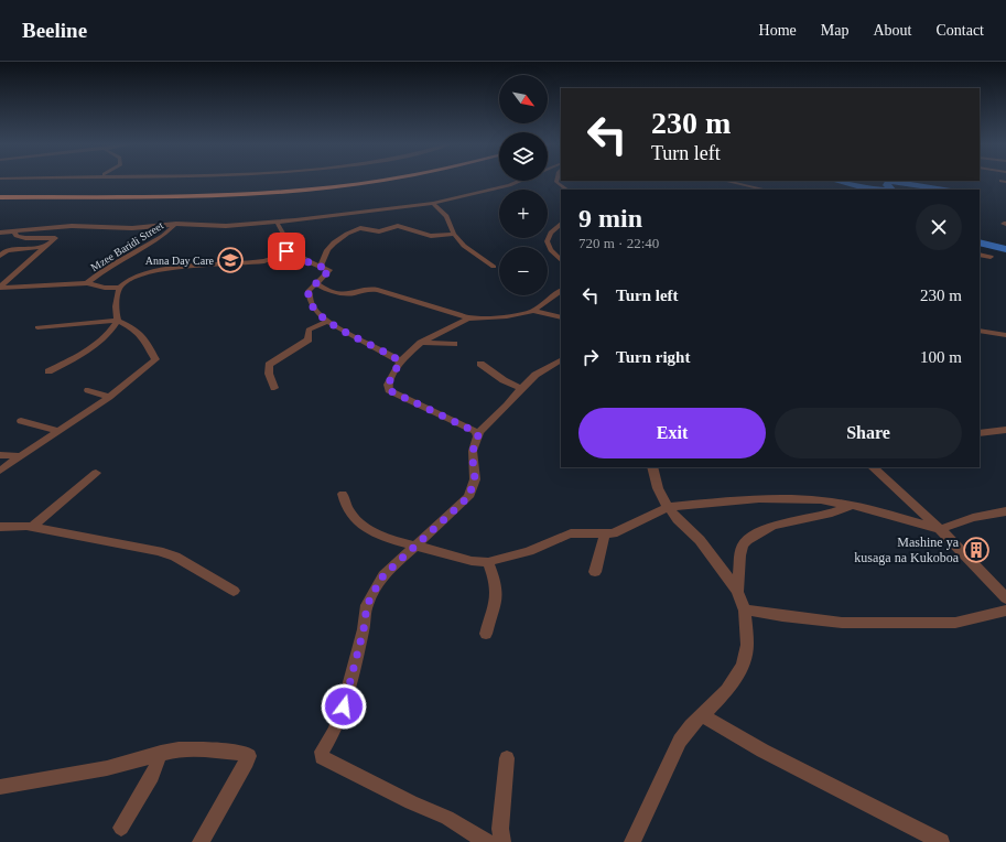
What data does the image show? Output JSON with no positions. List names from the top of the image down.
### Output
{
  "streets": {
    "street": ["Mzee Baridi Street"]
  },
  "places": {
    "school or university": ["Anna Day Care"],
    "building": ["Mashine ya kusaga na Kukoboa"]
  },
  "north": "bottom right",
  "page": {
    "header": "Beeline",
    "nav": [
      "Home",
      "Map",
      "About",
      "Contact"
    ],
    "map_buttons": ["+", "−"],
    "turn": ["230 m", "Turn left"],
    "heading": ["9 min", "720 m · 22:40"],
    "list": [
      {
        "name": "Turn left",
        "value": "230 m"
      },
      {
        "name": "Turn right",
        "value": "100 m"
      }
    ],
    "buttons": ["Exit", "Share"]
  }
}
